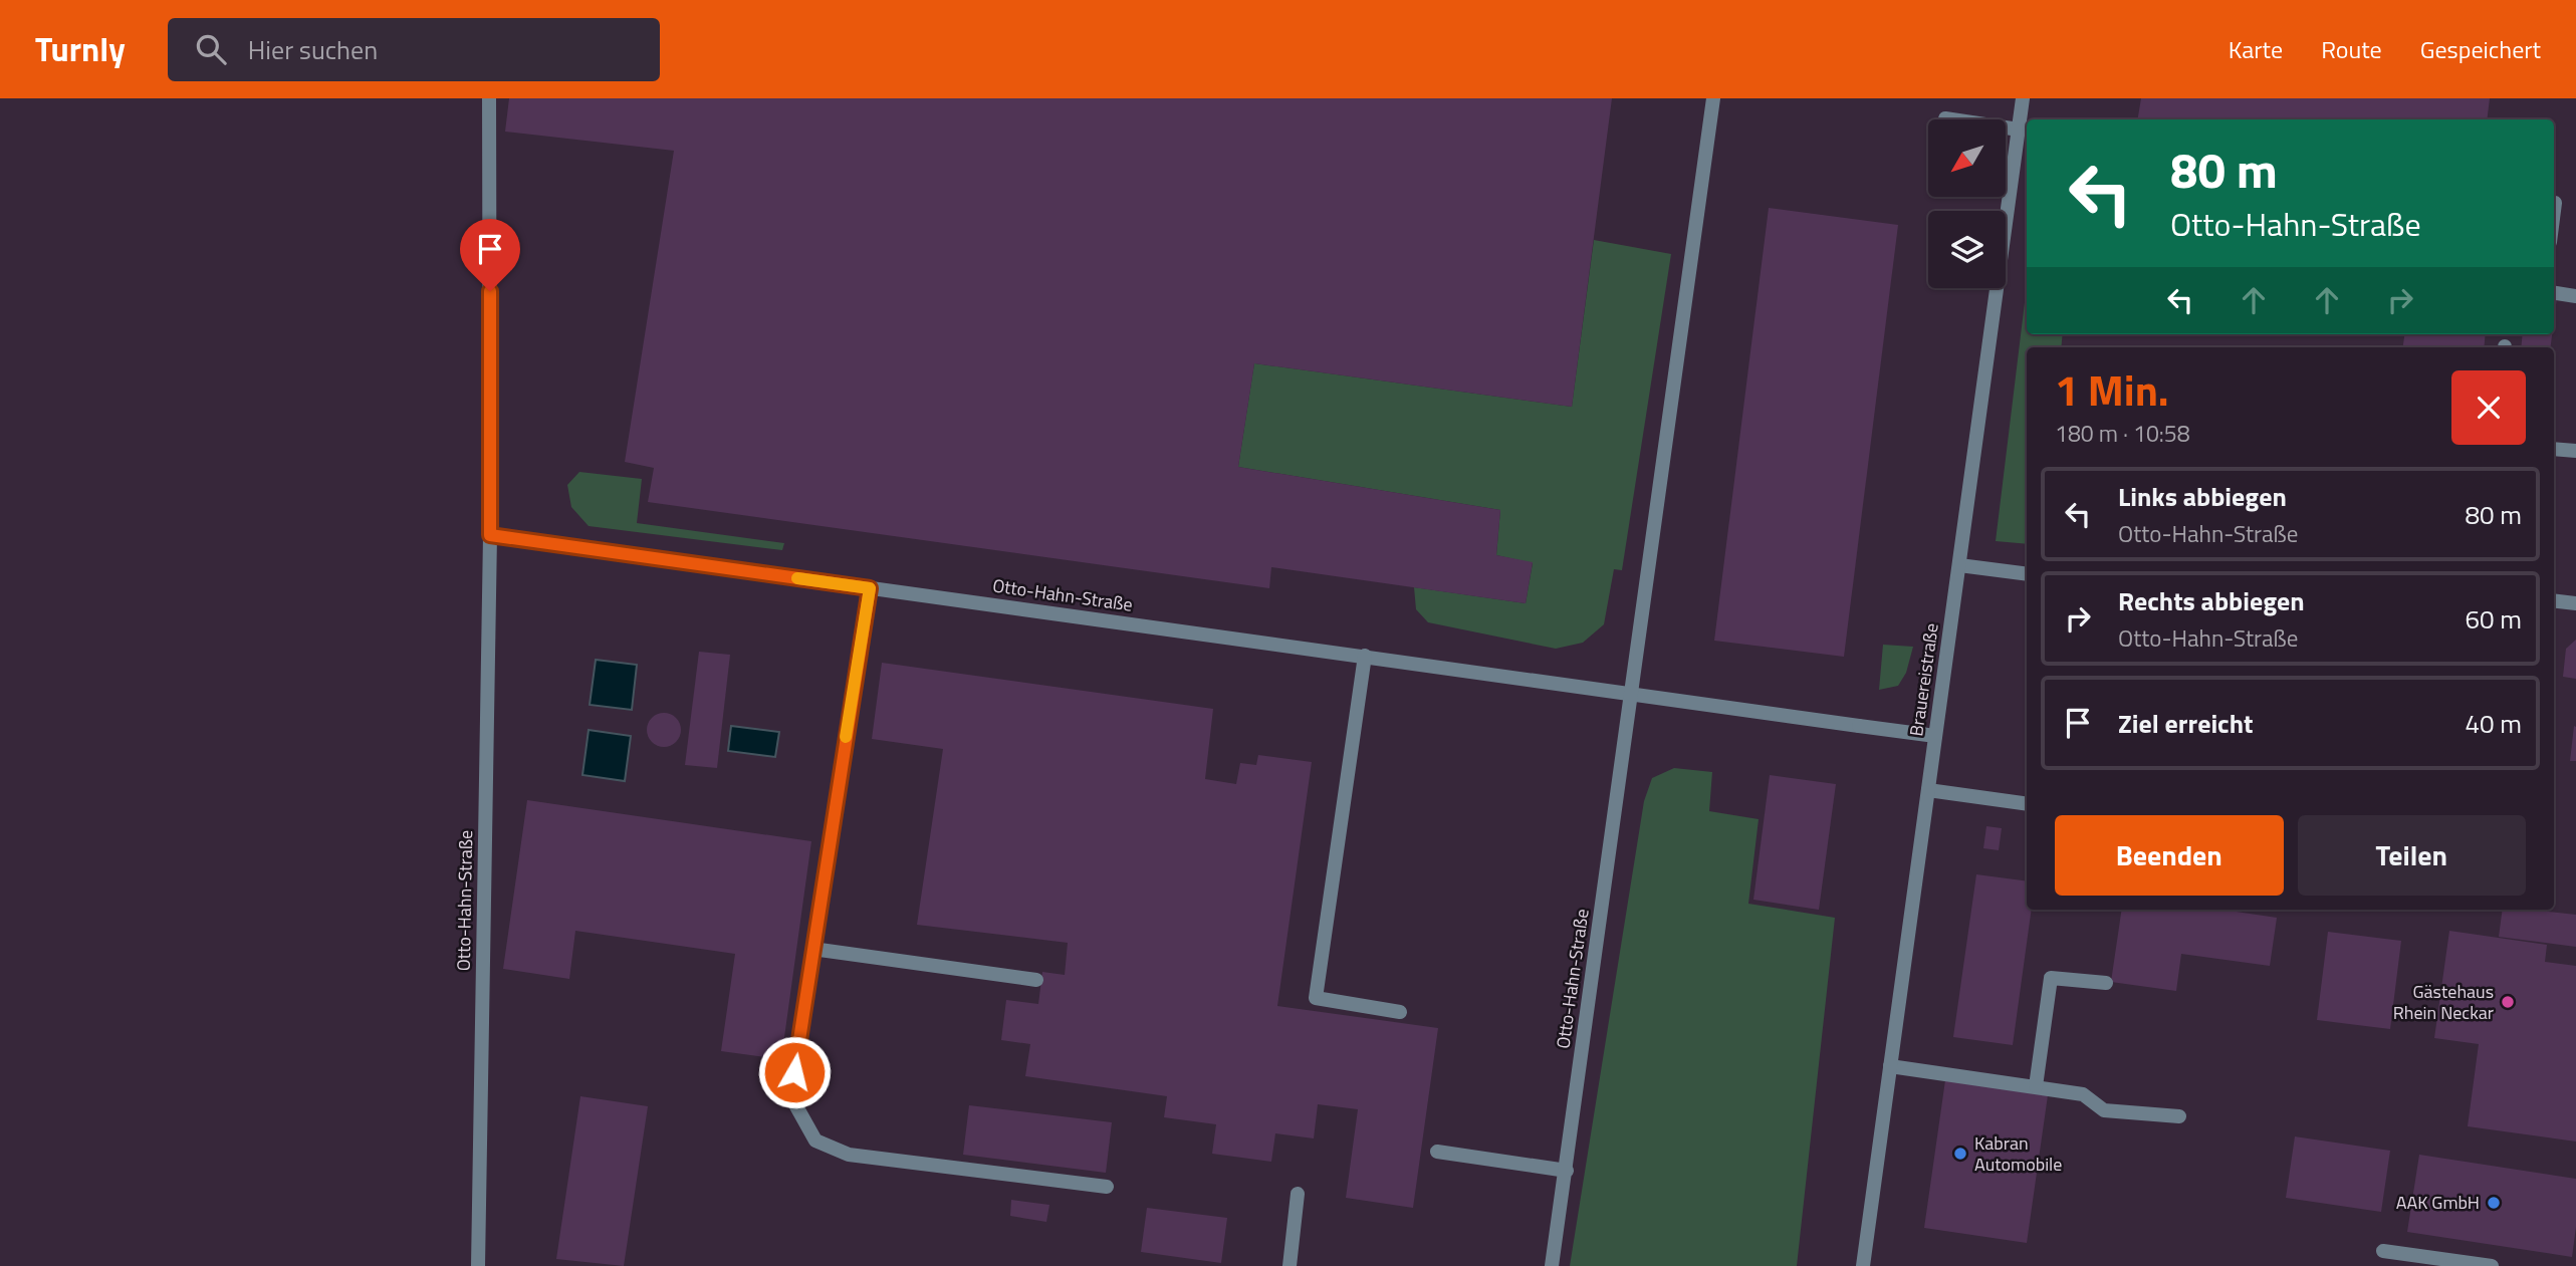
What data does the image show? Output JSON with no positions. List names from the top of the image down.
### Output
{
  "streets": {
    "street": ["Otto-Hahn-Straße", "Brauereistraße"]
  },
  "crossings": [
    ["Otto-Hahn-Straße", "Brauereistraße"]
  ],
  "places": ["Gästehaus Rhein Neckar", "Kabran Automobile", "AAK GmbH"],
  "north": "bottom left",
  "page": {
    "header": "Turnly",
    "search": "Hier suchen",
    "nav": ["Karte", "Route", "Gespeichert"],
    "turn": ["80 m", "Otto-Hahn-Straße"],
    "heading": ["1 Min.", "180 m · 10:58"],
    "list": [
      {
        "name": "Links abbiegen",
        "note": "Otto-Hahn-Straße",
        "value": "80 m"
      },
      {
        "name": "Rechts abbiegen",
        "note": "Otto-Hahn-Straße",
        "value": "60 m"
      },
      {
        "name": "Ziel erreicht",
        "value": "40 m"
      }
    ],
    "buttons": ["Beenden", "Teilen"]
  }
}
